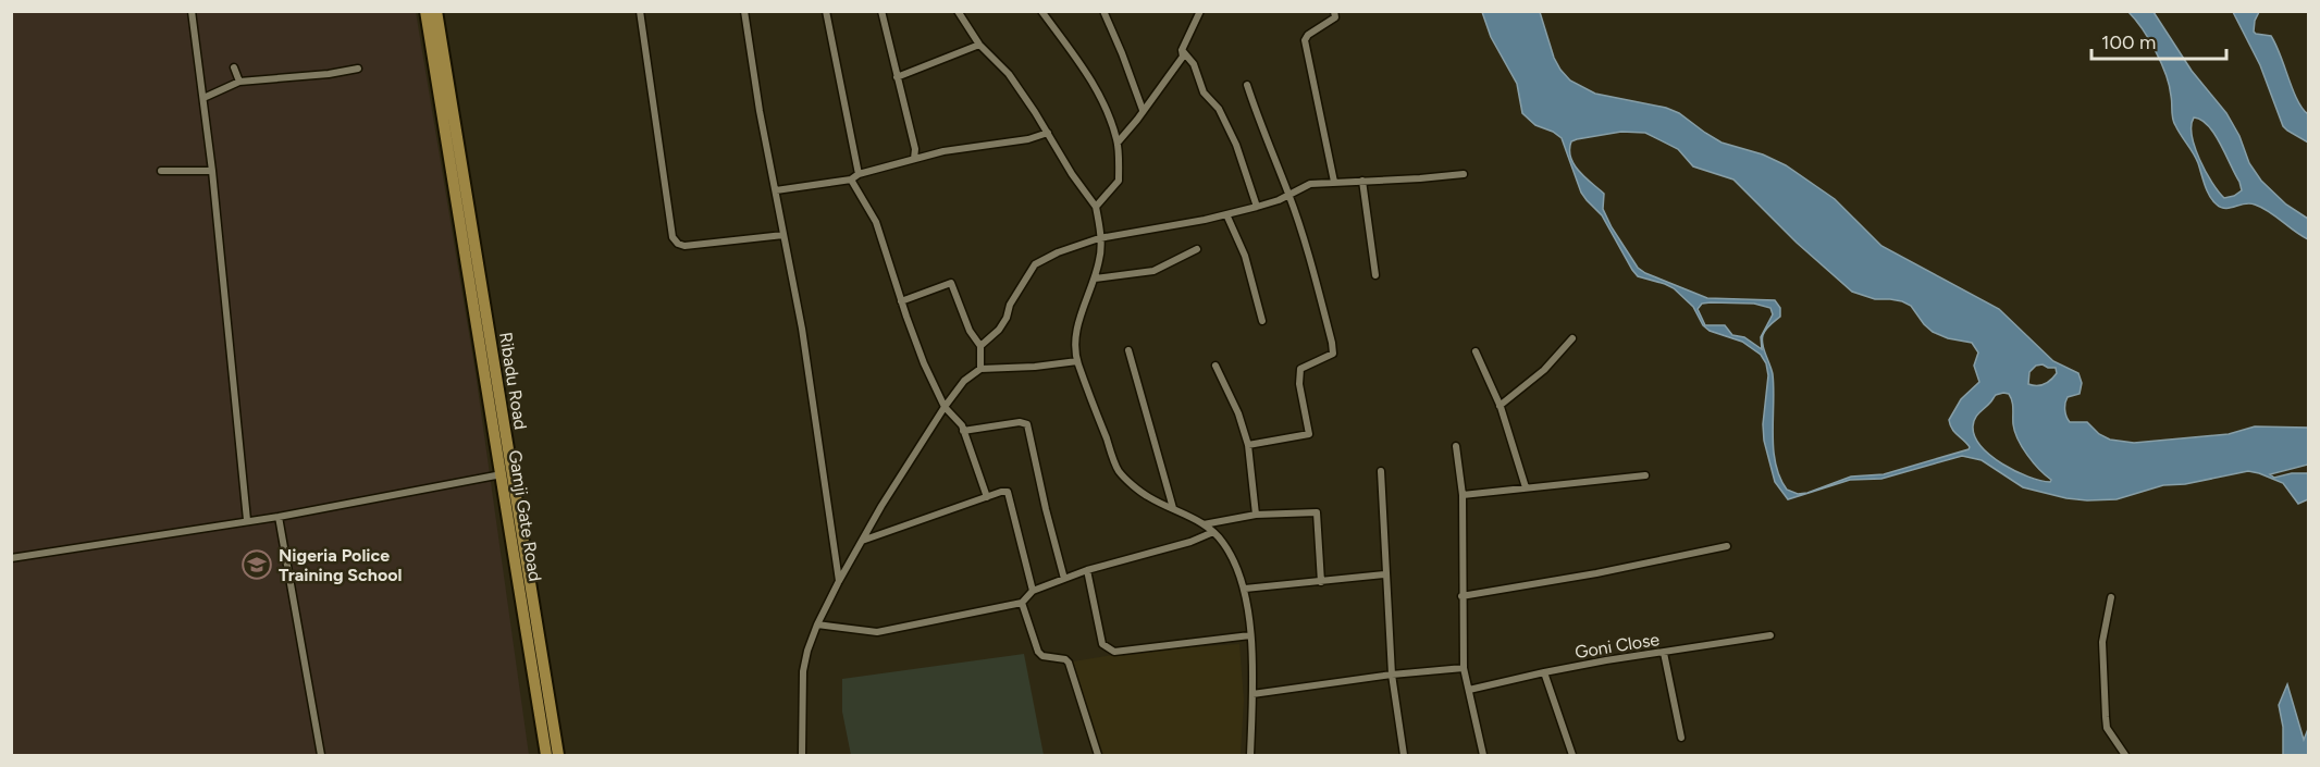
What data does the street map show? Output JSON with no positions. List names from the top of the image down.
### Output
{
  "streets": {
    "main road": ["Ribadu Road", "Gamji Gate Road"],
    "street": ["Goni Close"]
  },
  "crossings": [
    ["Ribadu Road", "Gamji Gate Road"]
  ],
  "places": {
    "school or university": ["Nigeria Police Training School"]
  },
  "scale_bar": "100 m"
}
